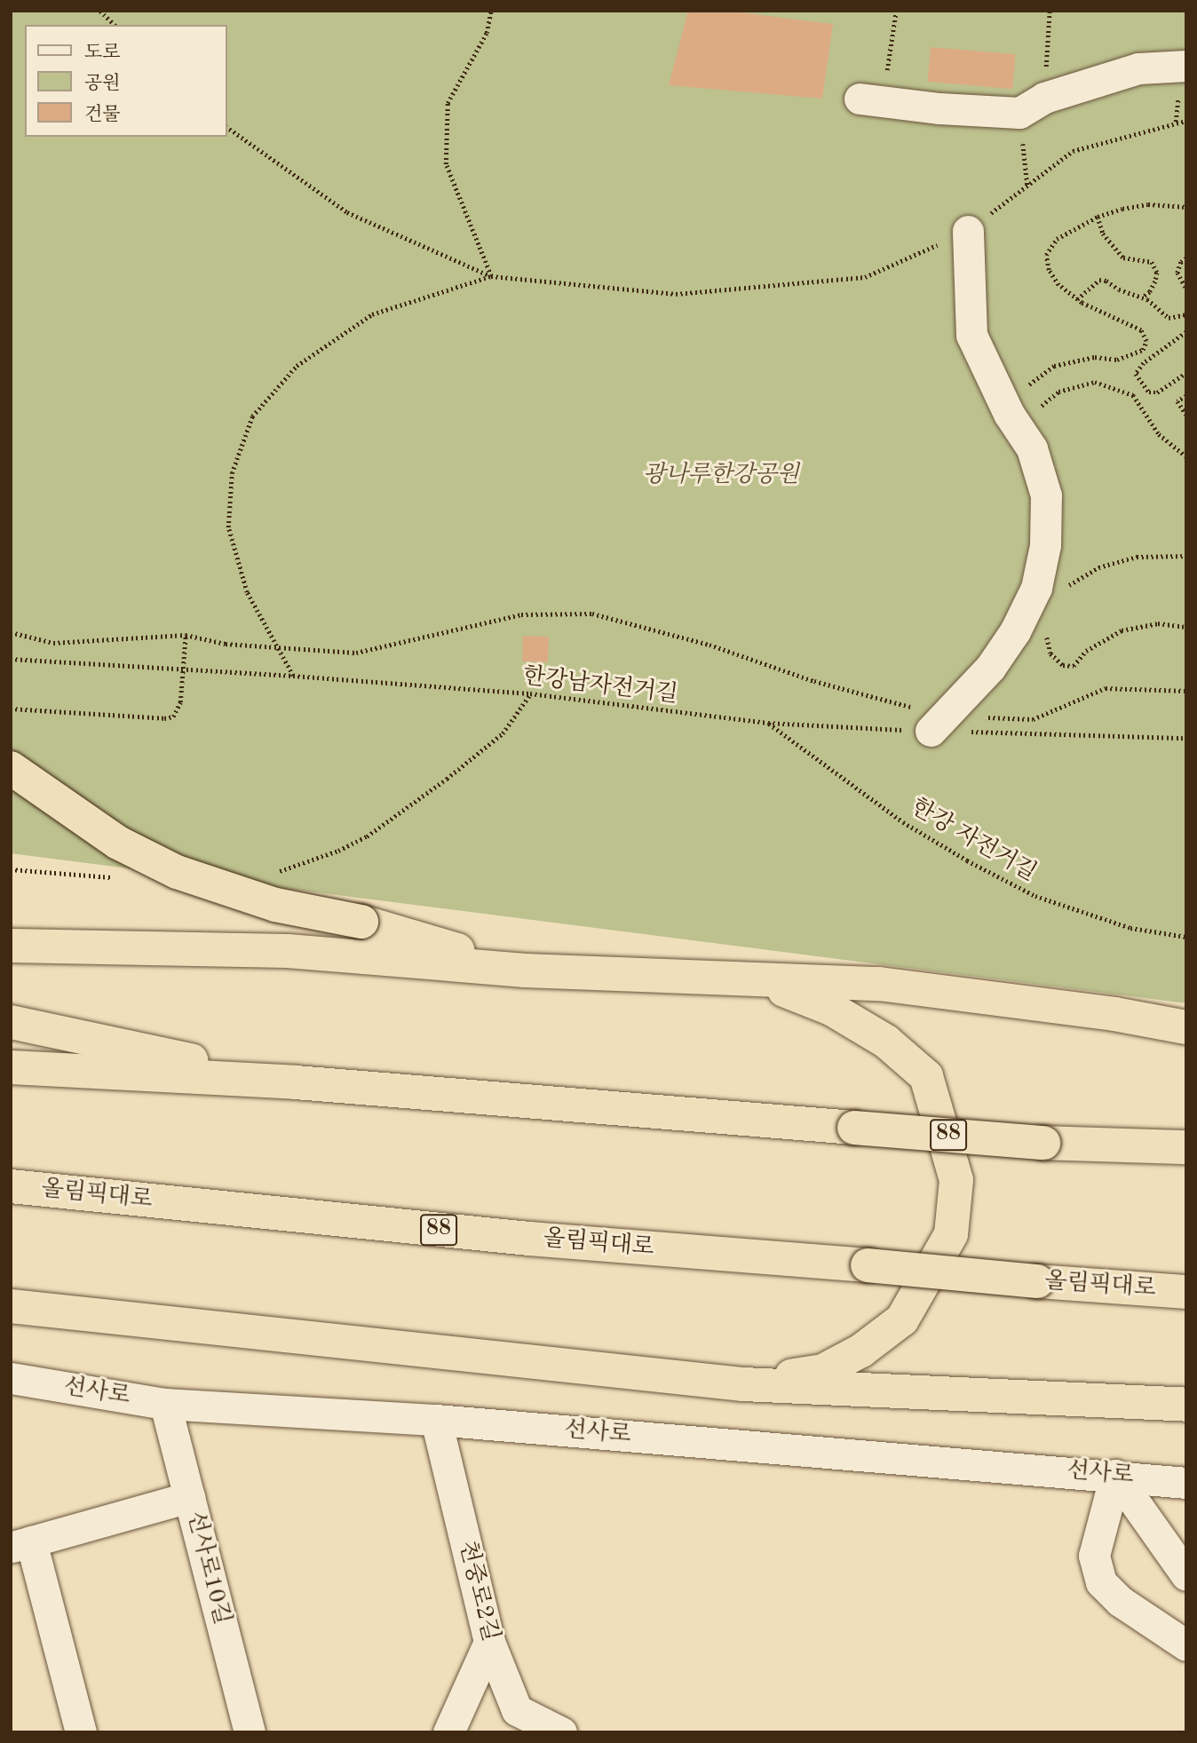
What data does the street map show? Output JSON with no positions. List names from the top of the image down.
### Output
{
  "streets": {
    "highway": ["88", "올림픽대로"],
    "street": ["선사로", "선사로10길", "천중로2길"],
    "path": ["한강남자전거길", "한강 자전거길"]
  },
  "crossings": [
    ["한강남자전거길", "한강 자전거길"],
    ["선사로", "선사로10길"],
    ["선사로", "천중로2길"]
  ],
  "parks": ["광나루한강공원"],
  "legend": ["도로", "공원", "건물"]
}
